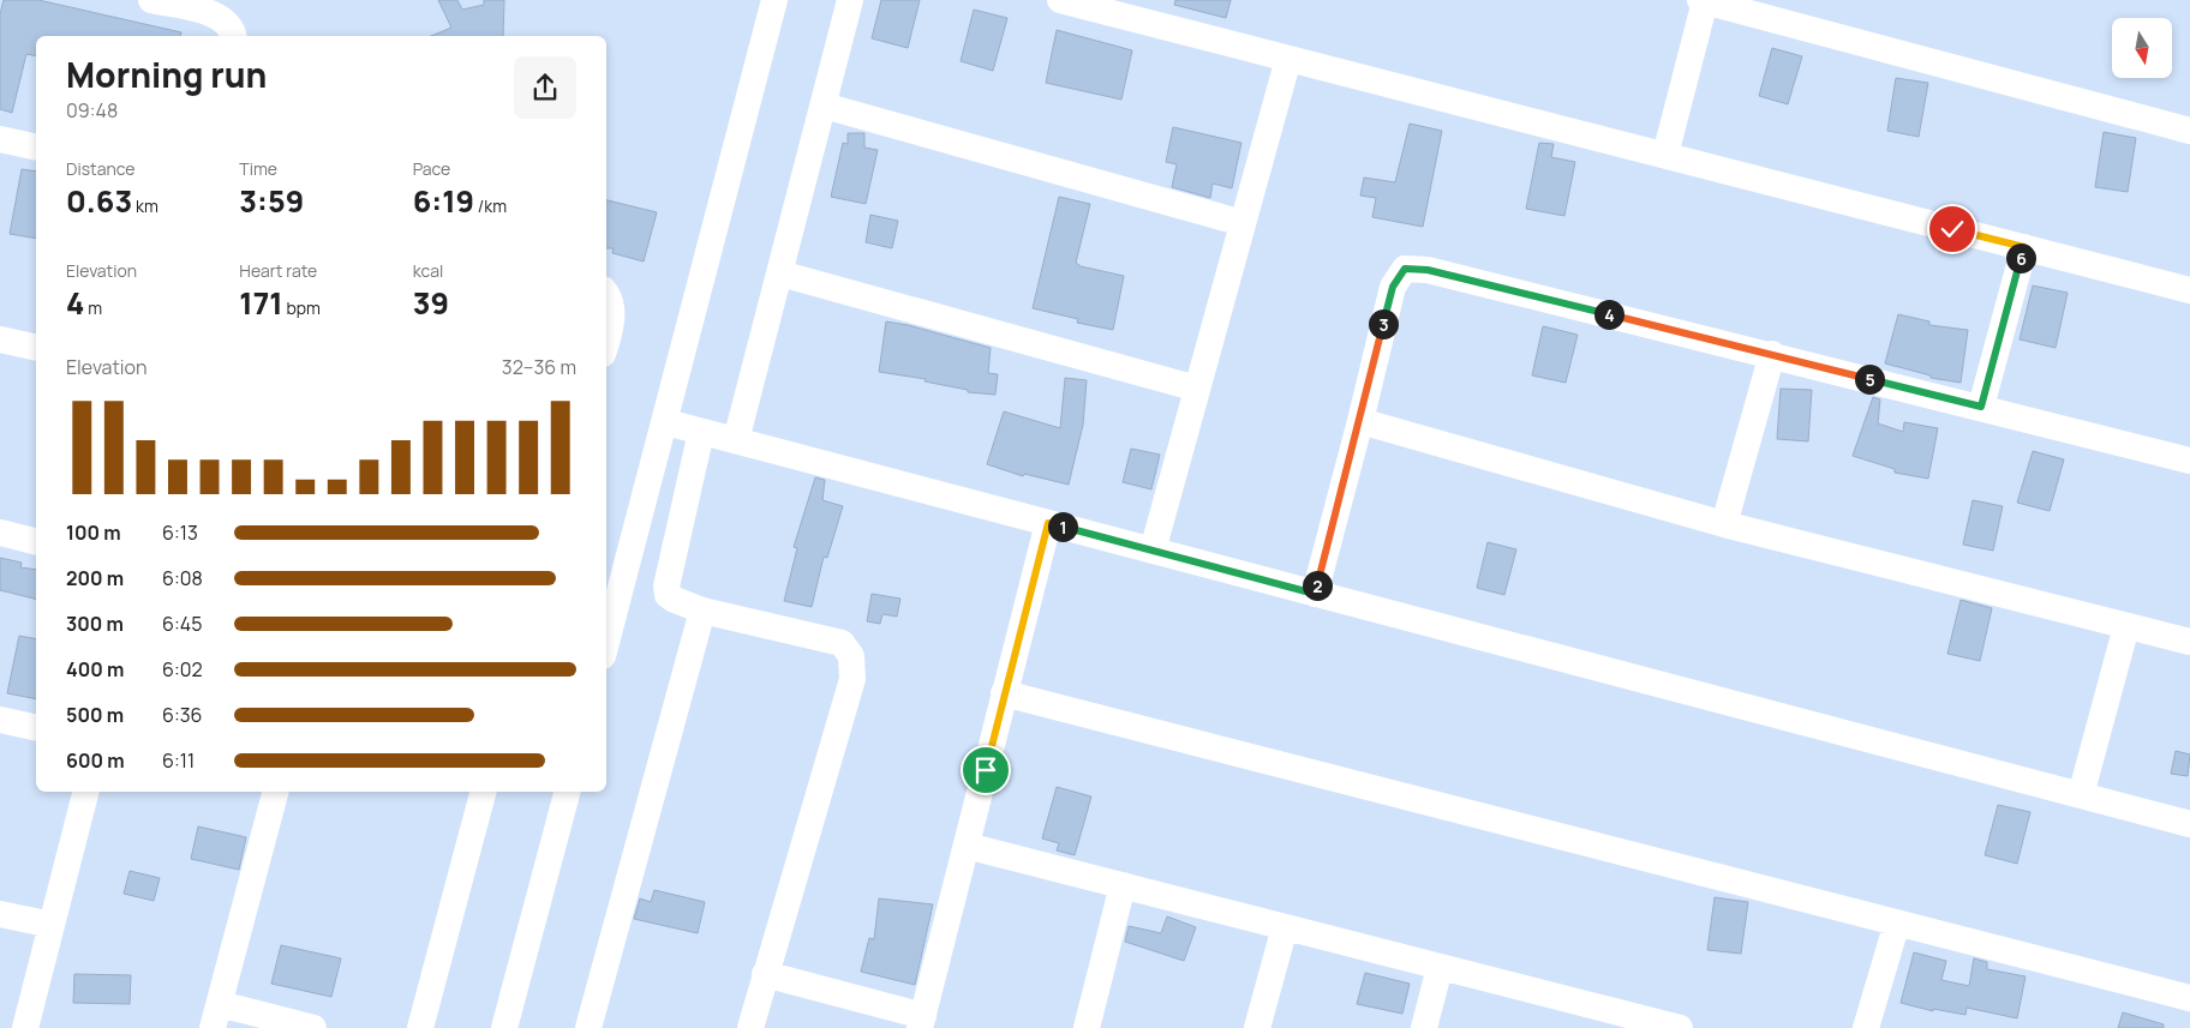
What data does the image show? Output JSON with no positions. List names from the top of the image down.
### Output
{
  "north": "bottom",
  "page": {
    "heading": ["Morning run", "09:48"],
    "stats": [
      ["Distance", "0.63 km"],
      ["Time", "3:59"],
      ["Pace", "6:19 /km"],
      ["Elevation", "4 m"],
      ["Heart rate", "171 bpm"],
      ["kcal", "39"]
    ],
    "pins": [
      "6",
      "4",
      "3",
      "5",
      "1",
      "2"
    ],
    "chart": ["Elevation", "32–36 m"],
    "list": [
      {
        "name": "100 m",
        "note": "6:13"
      },
      {
        "name": "200 m",
        "note": "6:08"
      },
      {
        "name": "300 m",
        "note": "6:45"
      },
      {
        "name": "400 m",
        "note": "6:02"
      },
      {
        "name": "500 m",
        "note": "6:36"
      },
      {
        "name": "600 m",
        "note": "6:11"
      }
    ]
  }
}
